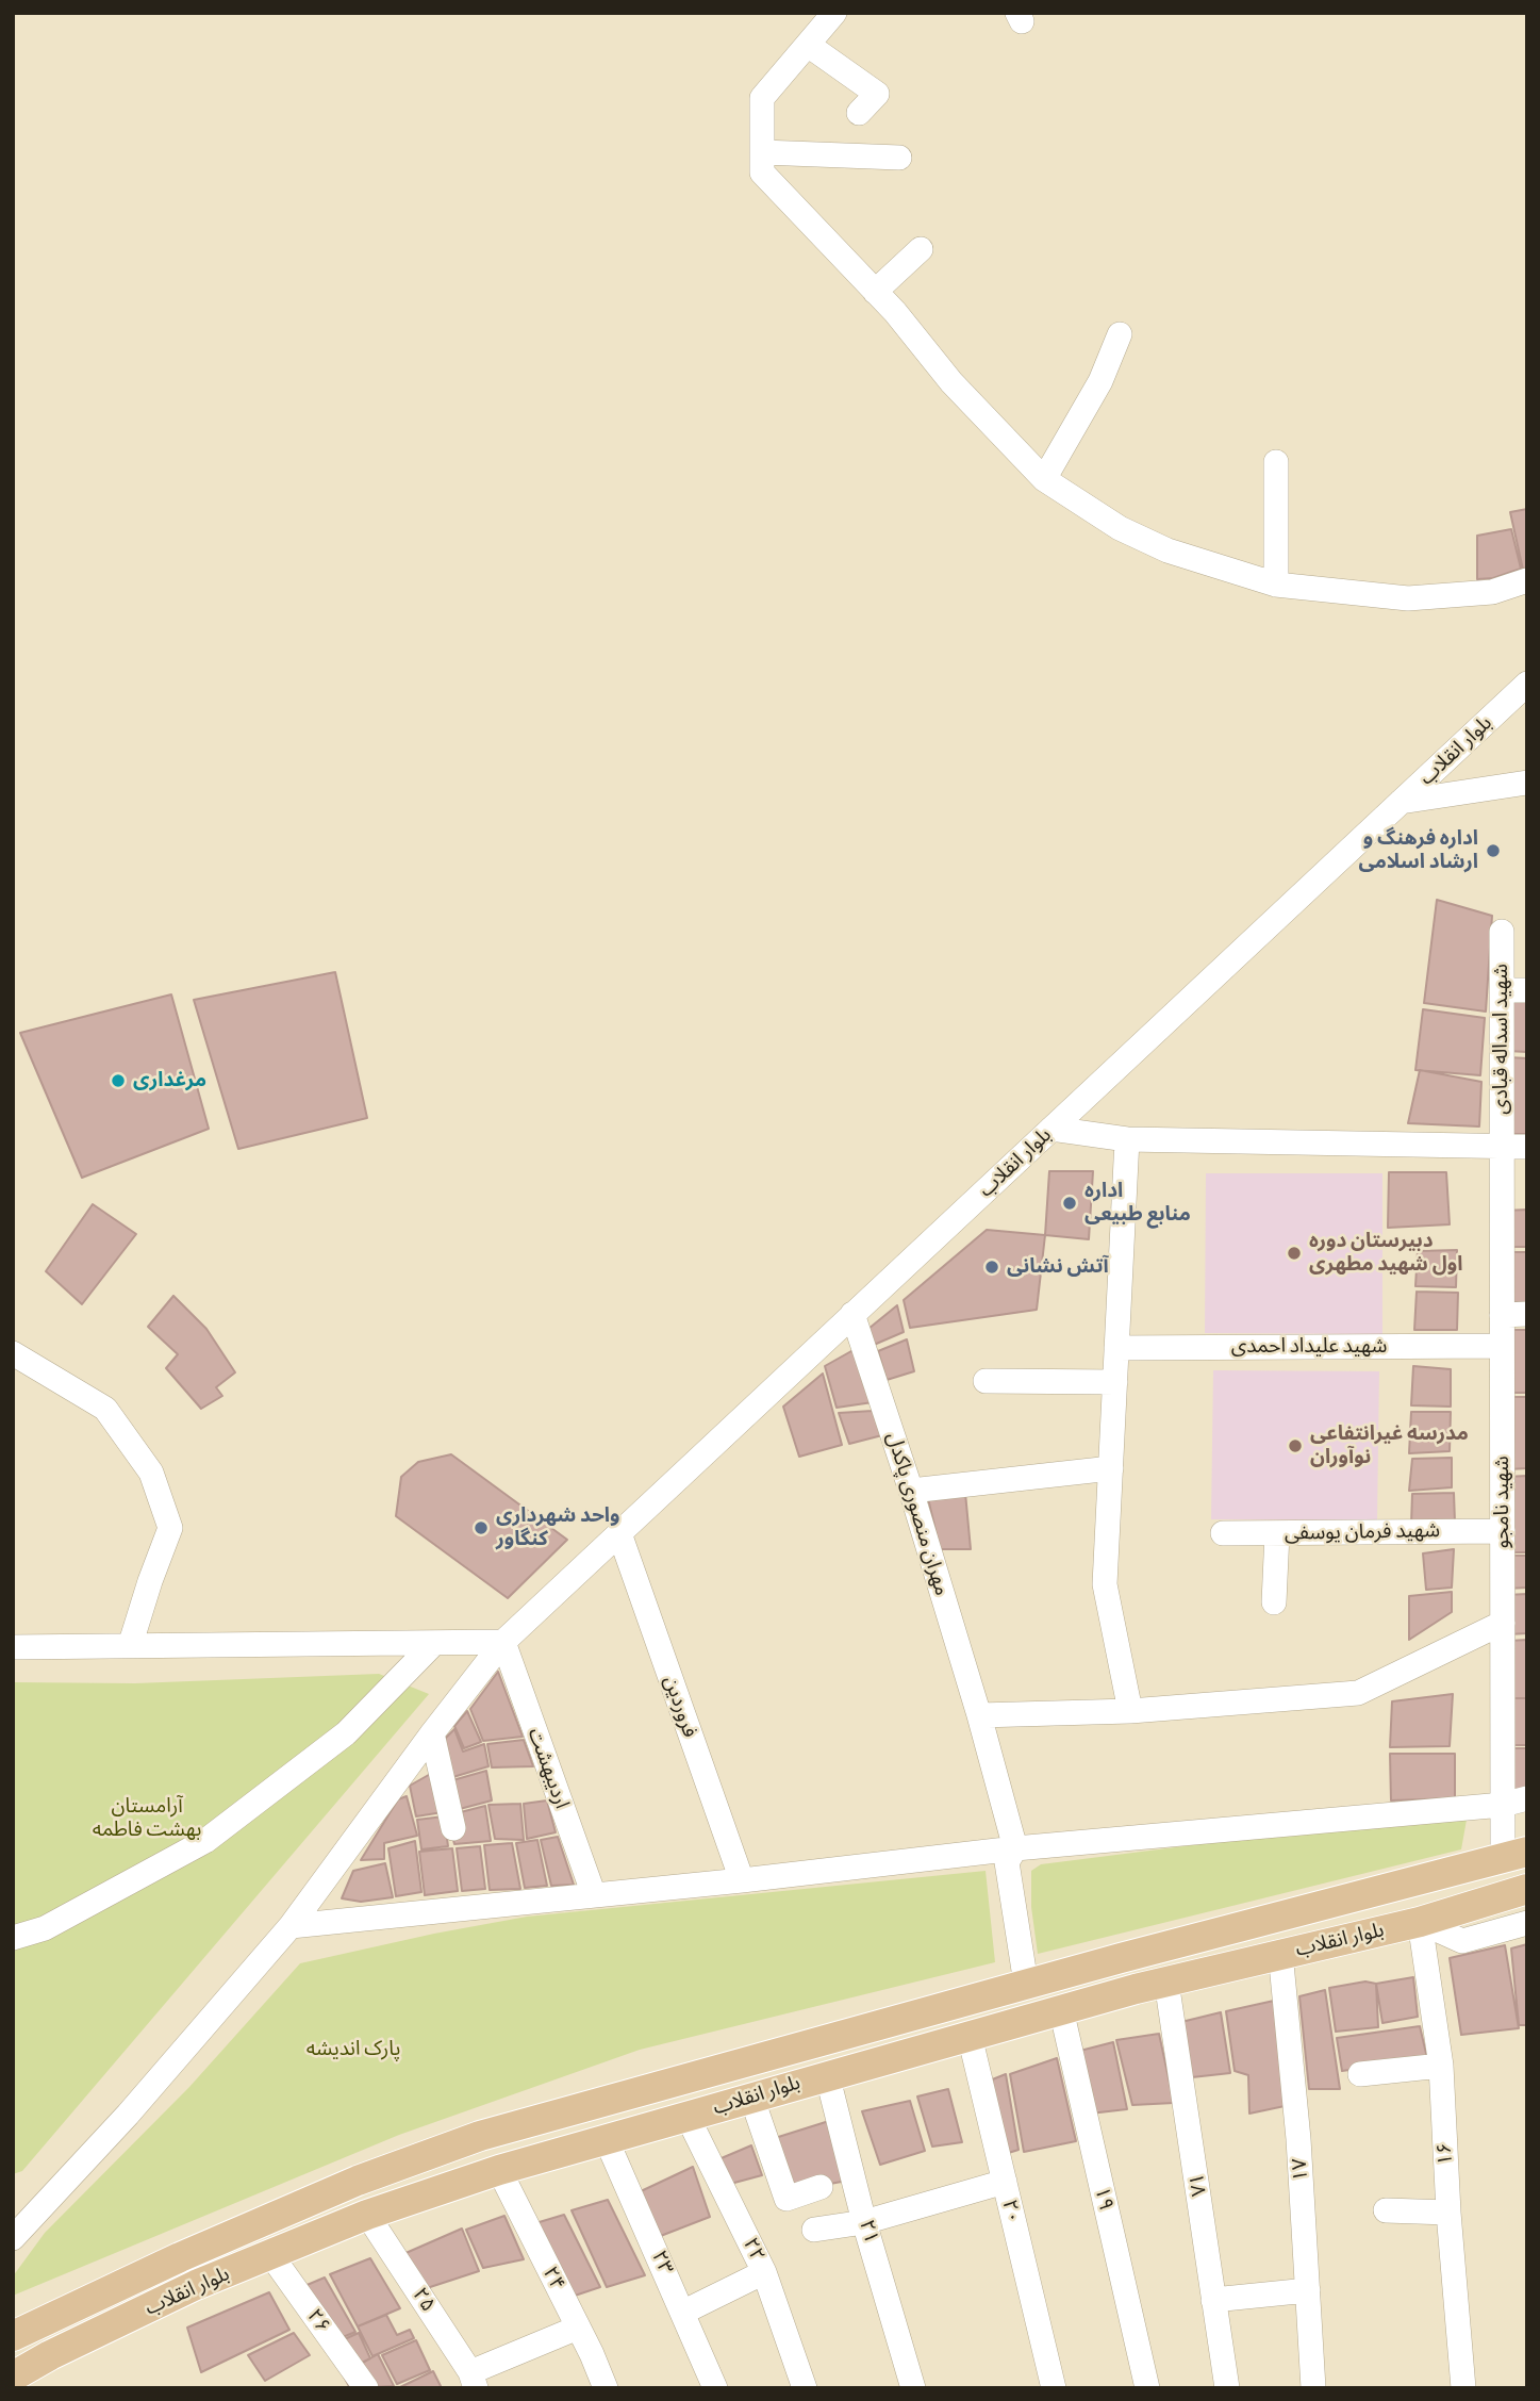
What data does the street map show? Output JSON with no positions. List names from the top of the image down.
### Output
{
  "streets": {
    "main road": ["بلوار انقلاب"],
    "street": [
      "شهید اسداله قبادی",
      "شهید علیداد احمدی",
      "شهید نامجو",
      "مهران منصوری پاکدل",
      "شهید فرمان یوسفی",
      "فروردین",
      "اردیبهشت",
      "۱۶",
      "۱۷",
      "۱۸",
      "۱۹",
      "۲۰",
      "۲۱",
      "۲۲",
      "۲۳",
      "۲۴",
      "۲۵",
      "۲۶"
    ]
  },
  "crossings": [
    ["بلوار انقلاب", "شهید نامجو"],
    ["بلوار انقلاب", "مهران منصوری پاکدل"],
    ["بلوار انقلاب", "فروردین"],
    ["بلوار انقلاب", "اردیبهشت"],
    ["بلوار انقلاب", "۱۶"],
    ["بلوار انقلاب", "۱۷"],
    ["بلوار انقلاب", "۱۸"],
    ["بلوار انقلاب", "۱۹"],
    ["بلوار انقلاب", "۲۰"],
    ["بلوار انقلاب", "۲۱"],
    ["بلوار انقلاب", "۲۲"],
    ["بلوار انقلاب", "۲۳"],
    ["بلوار انقلاب", "۲۴"],
    ["بلوار انقلاب", "۲۵"],
    ["بلوار انقلاب", "۲۶"],
    ["شهید اسداله قبادی", "شهید نامجو"],
    ["شهید علیداد احمدی", "شهید نامجو"],
    ["شهید نامجو", "شهید فرمان یوسفی"]
  ],
  "parks": ["آرامستان بهشت فاطمه", "پارک اندیشه"],
  "places": [
    "اداره فرهنگ و ارشاد اسلامی",
    "مرغداری",
    "اداره منابع طبیعی",
    "دبیرستان دوره اول شهید مطهری",
    "آتش نشانی",
    "مدرسه غیرانتفاعی نوآوران",
    "واحد شهرداری کنگاور"
  ]
}
